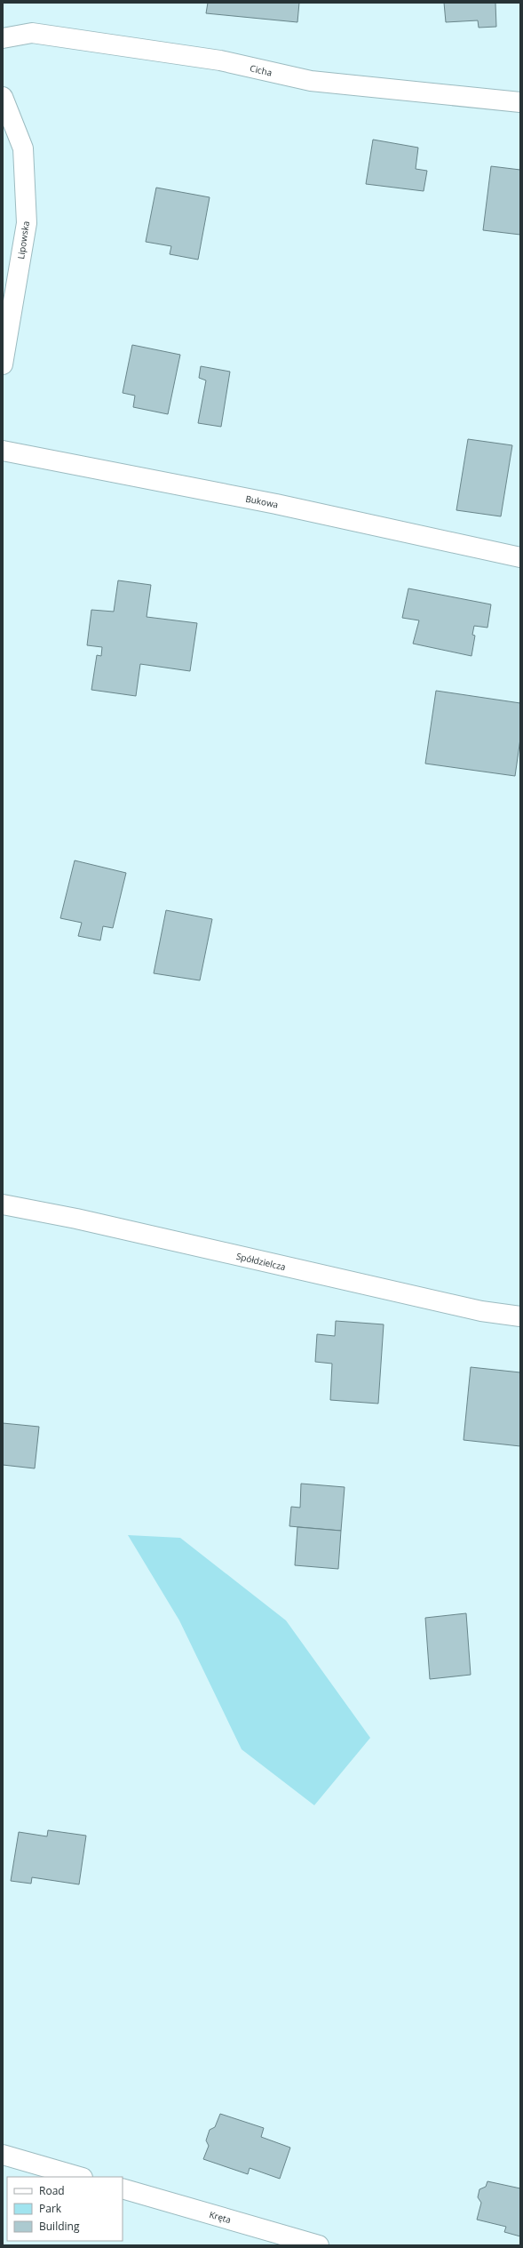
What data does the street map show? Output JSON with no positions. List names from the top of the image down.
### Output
{
  "streets": {
    "street": [
      "Cicha",
      "Lipowska",
      "Bukowa",
      "Spółdzielcza",
      "Kręta"
    ]
  },
  "legend": ["Road", "Park", "Building"]
}
